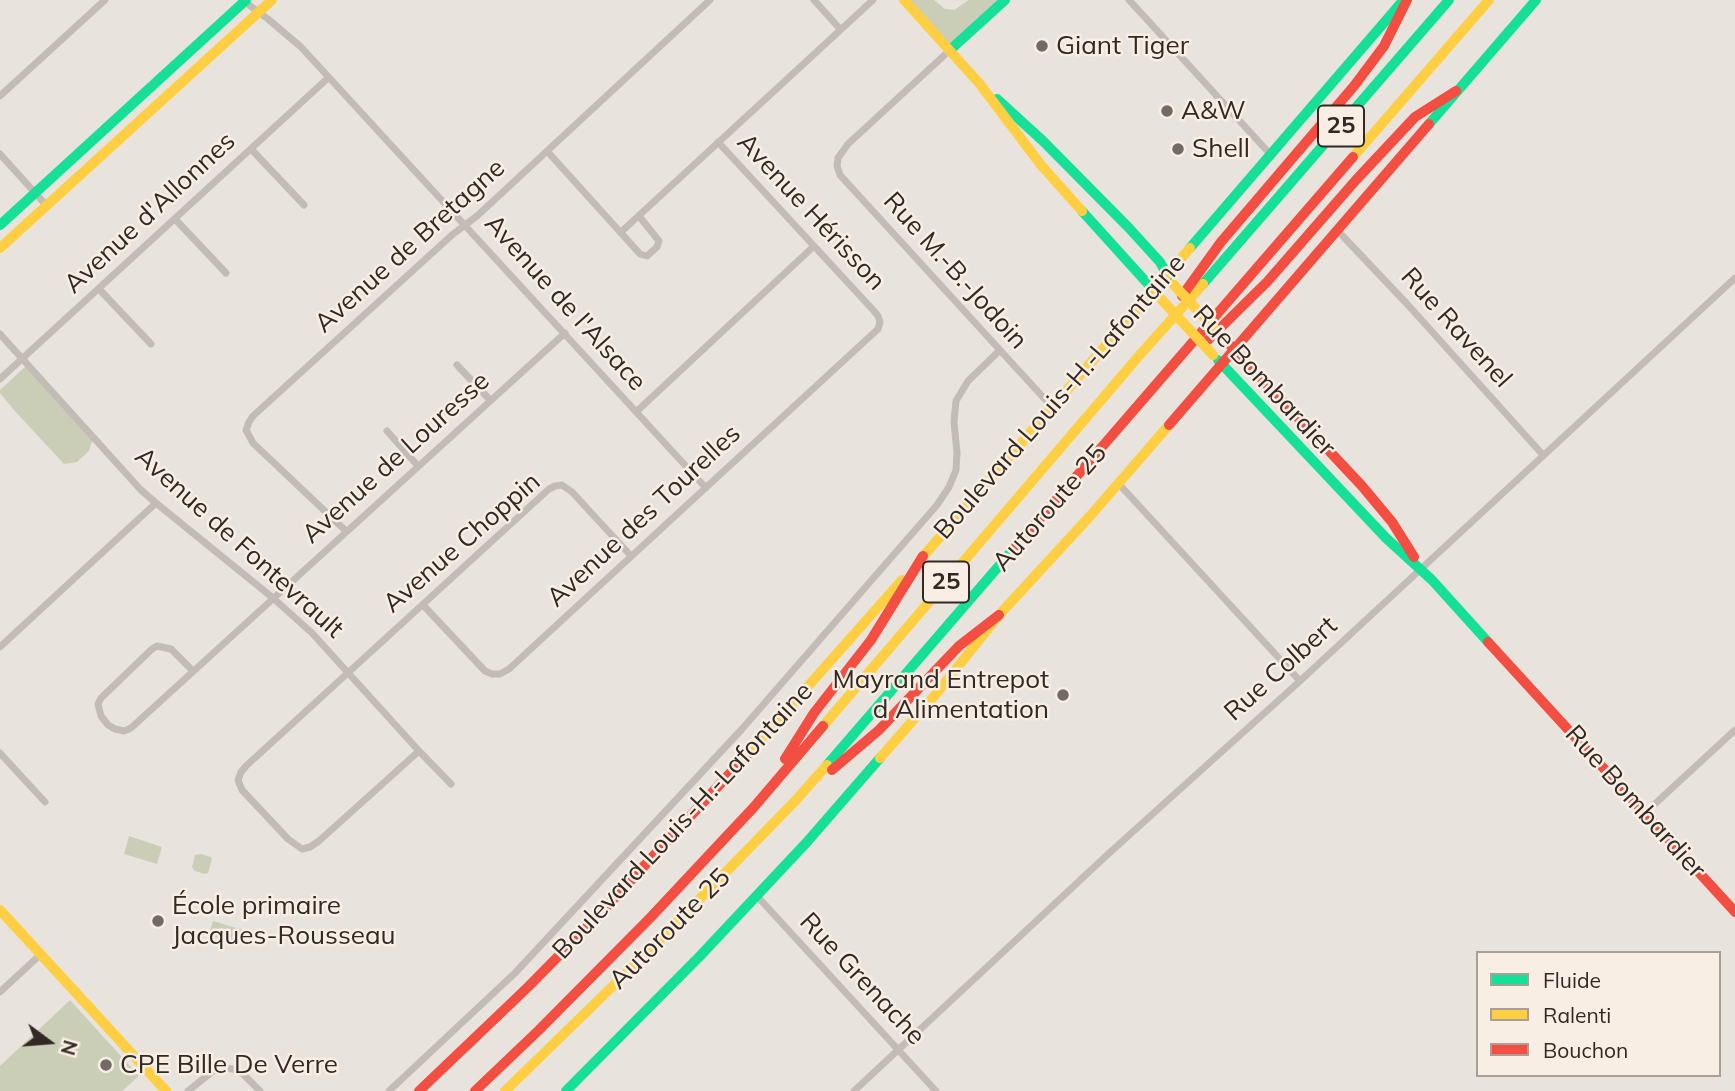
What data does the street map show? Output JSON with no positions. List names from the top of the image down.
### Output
{
  "streets": {
    "main road": [
      "25",
      "Rue Bombardier",
      "Boulevard Louis-H.-Lafontaine",
      "Autoroute 25"
    ],
    "street": [
      "Avenue Hérisson",
      "Avenue d'Allonnes",
      "Avenue de Bretagne",
      "Rue M.-B.-Jodoin",
      "Avenue de l'Alsace",
      "Rue Ravenel",
      "Avenue de Louresse",
      "Avenue des Tourelles",
      "Avenue de Fontevrault",
      "Avenue Choppin",
      "Rue Colbert",
      "Rue Grenache"
    ]
  },
  "crossings": [
    ["Avenue Hérisson", "Avenue des Tourelles"],
    ["Avenue d'Allonnes", "Avenue de l'Alsace"],
    ["Avenue d'Allonnes", "Avenue de Fontevrault"],
    ["Avenue de Bretagne", "Avenue de l'Alsace"],
    ["Avenue de Bretagne", "Avenue de Louresse"],
    ["Rue M.-B.-Jodoin", "Rue Bombardier"],
    ["Rue M.-B.-Jodoin", "Boulevard Louis-H.-Lafontaine"],
    ["Avenue de l'Alsace", "Avenue de Louresse"],
    ["Avenue de l'Alsace", "Avenue des Tourelles"],
    ["Rue Ravenel", "Rue Colbert"],
    ["Rue Bombardier", "Boulevard Louis-H.-Lafontaine"],
    ["Rue Bombardier", "Rue Colbert"],
    ["Avenue de Louresse", "Avenue de Fontevrault"],
    ["Avenue des Tourelles", "Avenue Choppin"],
    ["Avenue de Fontevrault", "Avenue Choppin"],
    ["Rue Colbert", "Rue Grenache"]
  ],
  "places": [
    "Giant Tiger",
    "A&W",
    "Shell",
    "Mayrand Entrepot d Alimentation",
    "École primaire Jacques-Rousseau",
    "CPE Bille De Verre"
  ],
  "legend": ["Fluide", "Ralenti", "Bouchon"],
  "north": "right"
}
